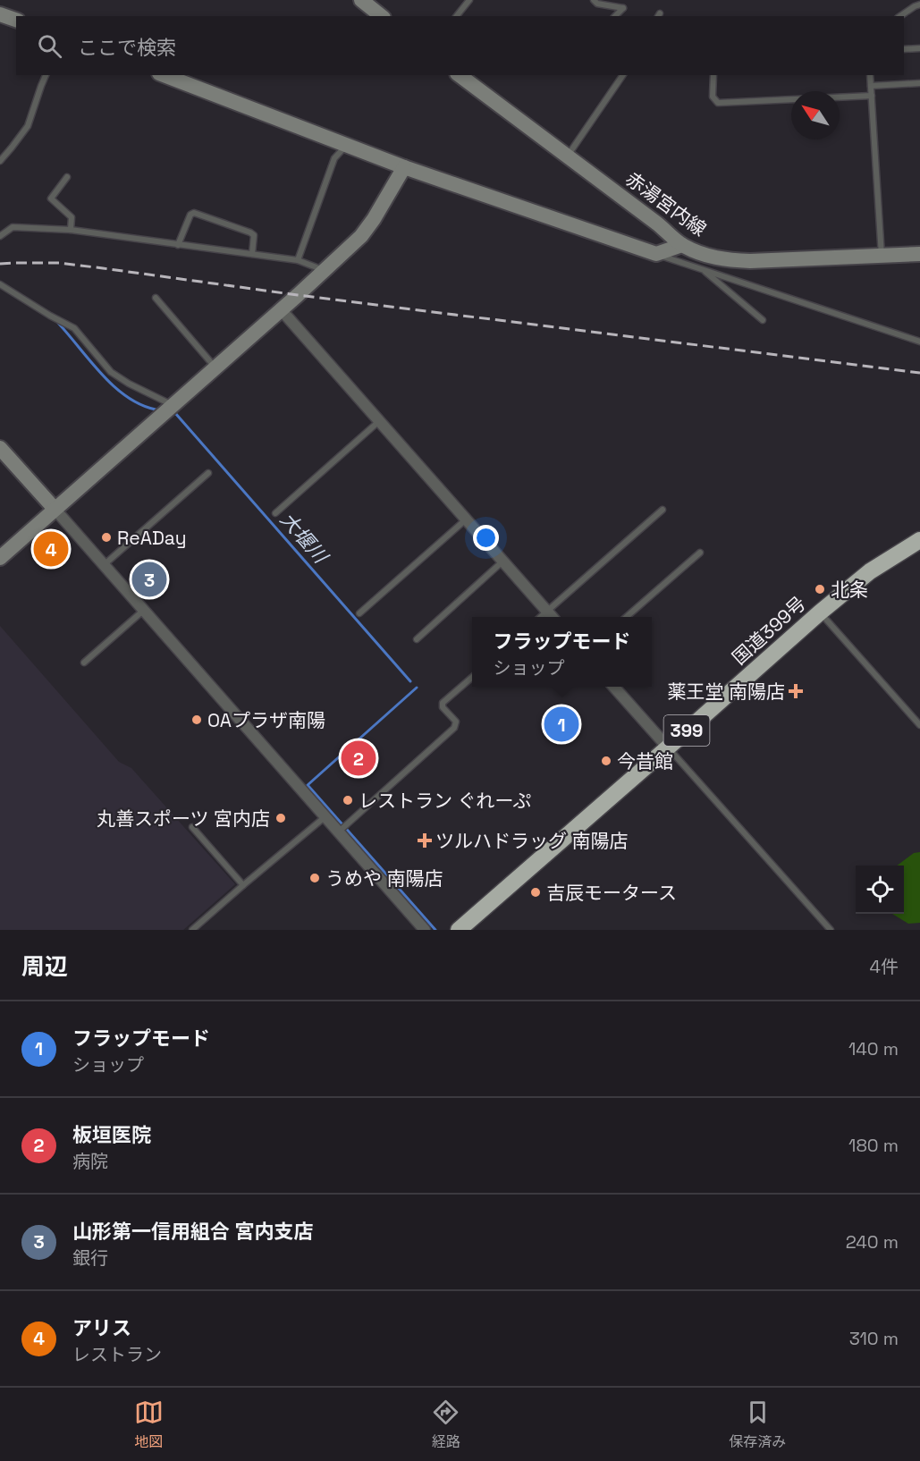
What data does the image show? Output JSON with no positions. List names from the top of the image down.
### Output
{
  "streets": {
    "highway": ["国道399号", "399"],
    "street": ["赤湯宮内線"]
  },
  "water": ["大堰川"],
  "places": {
    "other": [
      "ReADay",
      "北条",
      "OAプラザ南陽",
      "今昔館",
      "レストラン ぐれーぷ",
      "丸善スポーツ 宮内店",
      "うめや 南陽店",
      "吉辰モータース"
    ],
    "health": ["薬王堂 南陽店", "ツルハドラッグ 南陽店"]
  },
  "north": "top left",
  "page": {
    "search": "ここで検索",
    "pins": [
      "4",
      "3",
      "1",
      "2"
    ],
    "popup": ["フラップモード", "ショップ"],
    "heading": ["周辺", "4件"],
    "list": [
      {
        "mark": "1",
        "name": "フラップモード",
        "note": "ショップ",
        "value": "140 m"
      },
      {
        "mark": "2",
        "name": "板垣医院",
        "note": "病院",
        "value": "180 m"
      },
      {
        "mark": "3",
        "name": "山形第一信用組合 宮内支店",
        "note": "銀行",
        "value": "240 m"
      },
      {
        "mark": "4",
        "name": "アリス",
        "note": "レストラン",
        "value": "310 m"
      }
    ],
    "nav": ["地図", "経路", "保存済み"]
  }
}
